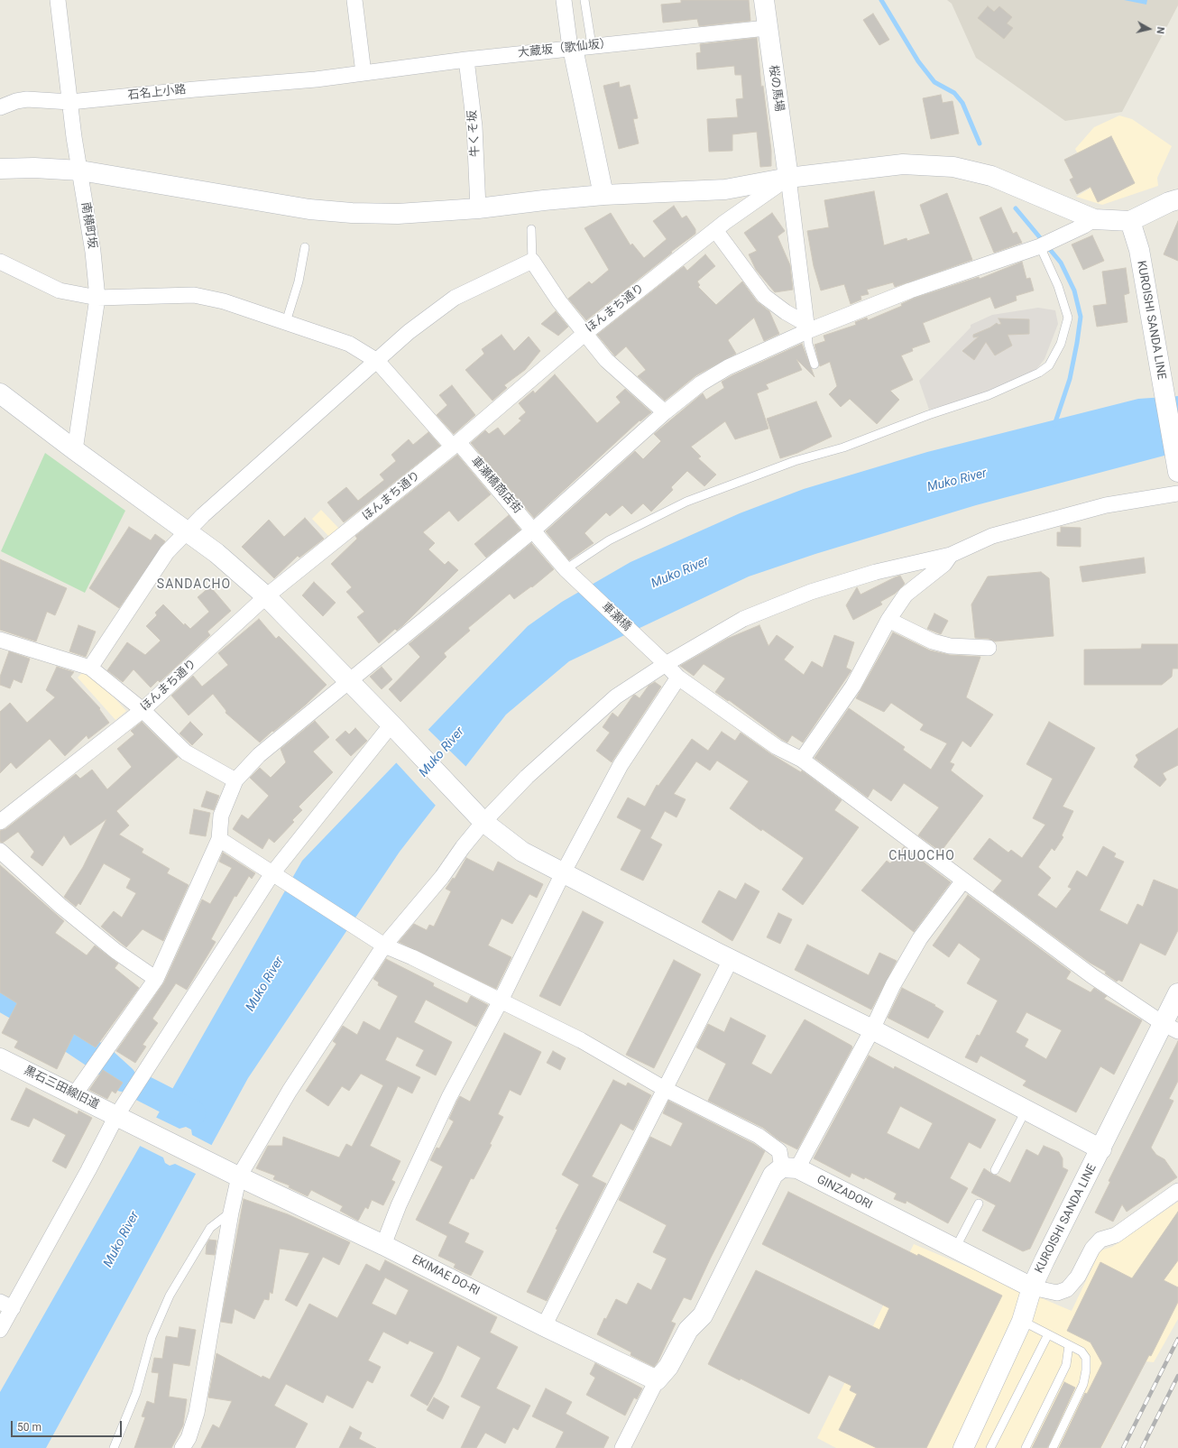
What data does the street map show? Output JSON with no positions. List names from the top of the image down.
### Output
{
  "streets": {
    "street": [
      "大蔵坂（歌仙坂）",
      "桜の馬場",
      "石名上小路",
      "牛くそ坂",
      "南横町坂",
      "ほんまち通り",
      "KUROISHI SANDA LINE",
      "車瀬橋商店街",
      "車瀬橋",
      "黒石三田線旧道",
      "GINZADORI",
      "EKIMAE DO-RI"
    ]
  },
  "crossings": [
    ["大蔵坂（歌仙坂）", "桜の馬場"],
    ["大蔵坂（歌仙坂）", "石名上小路"],
    ["大蔵坂（歌仙坂）", "牛くそ坂"],
    ["桜の馬場", "ほんまち通り"],
    ["石名上小路", "南横町坂"],
    ["南横町坂", "車瀬橋商店街"],
    ["ほんまち通り", "車瀬橋商店街"],
    ["KUROISHI SANDA LINE", "車瀬橋"],
    ["KUROISHI SANDA LINE", "GINZADORI"],
    ["車瀬橋商店街", "車瀬橋"],
    ["黒石三田線旧道", "EKIMAE DO-RI"]
  ],
  "districts": ["SANDACHO", "CHUOCHO"],
  "water": ["Muko River"],
  "scale_bar": "50 m",
  "north": "right"
}
